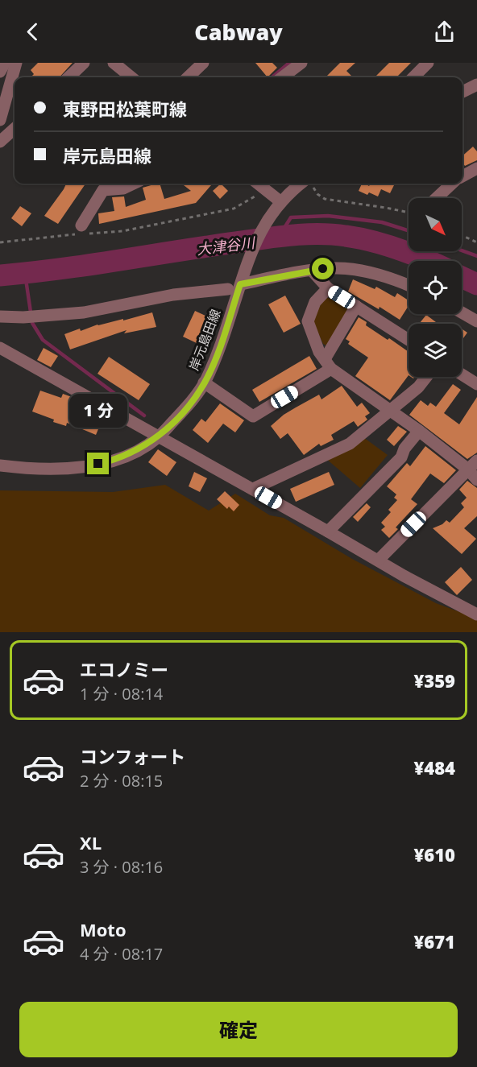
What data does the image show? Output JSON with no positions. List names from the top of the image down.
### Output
{
  "streets": {
    "street": ["岸元島田線"]
  },
  "water": ["大津谷川"],
  "north": "bottom right",
  "page": {
    "header": "Cabway",
    "banner": ["東野田松葉町線", "岸元島田線"],
    "bubble": "1 分",
    "list": [
      {
        "name": "エコノミー",
        "note": "1 分 · 08:14",
        "value": "¥359"
      },
      {
        "name": "コンフォート",
        "note": "2 分 · 08:15",
        "value": "¥484"
      },
      {
        "name": "XL",
        "note": "3 分 · 08:16",
        "value": "¥610"
      },
      {
        "name": "Moto",
        "note": "4 分 · 08:17",
        "value": "¥671"
      }
    ],
    "buttons": "確定"
  }
}
